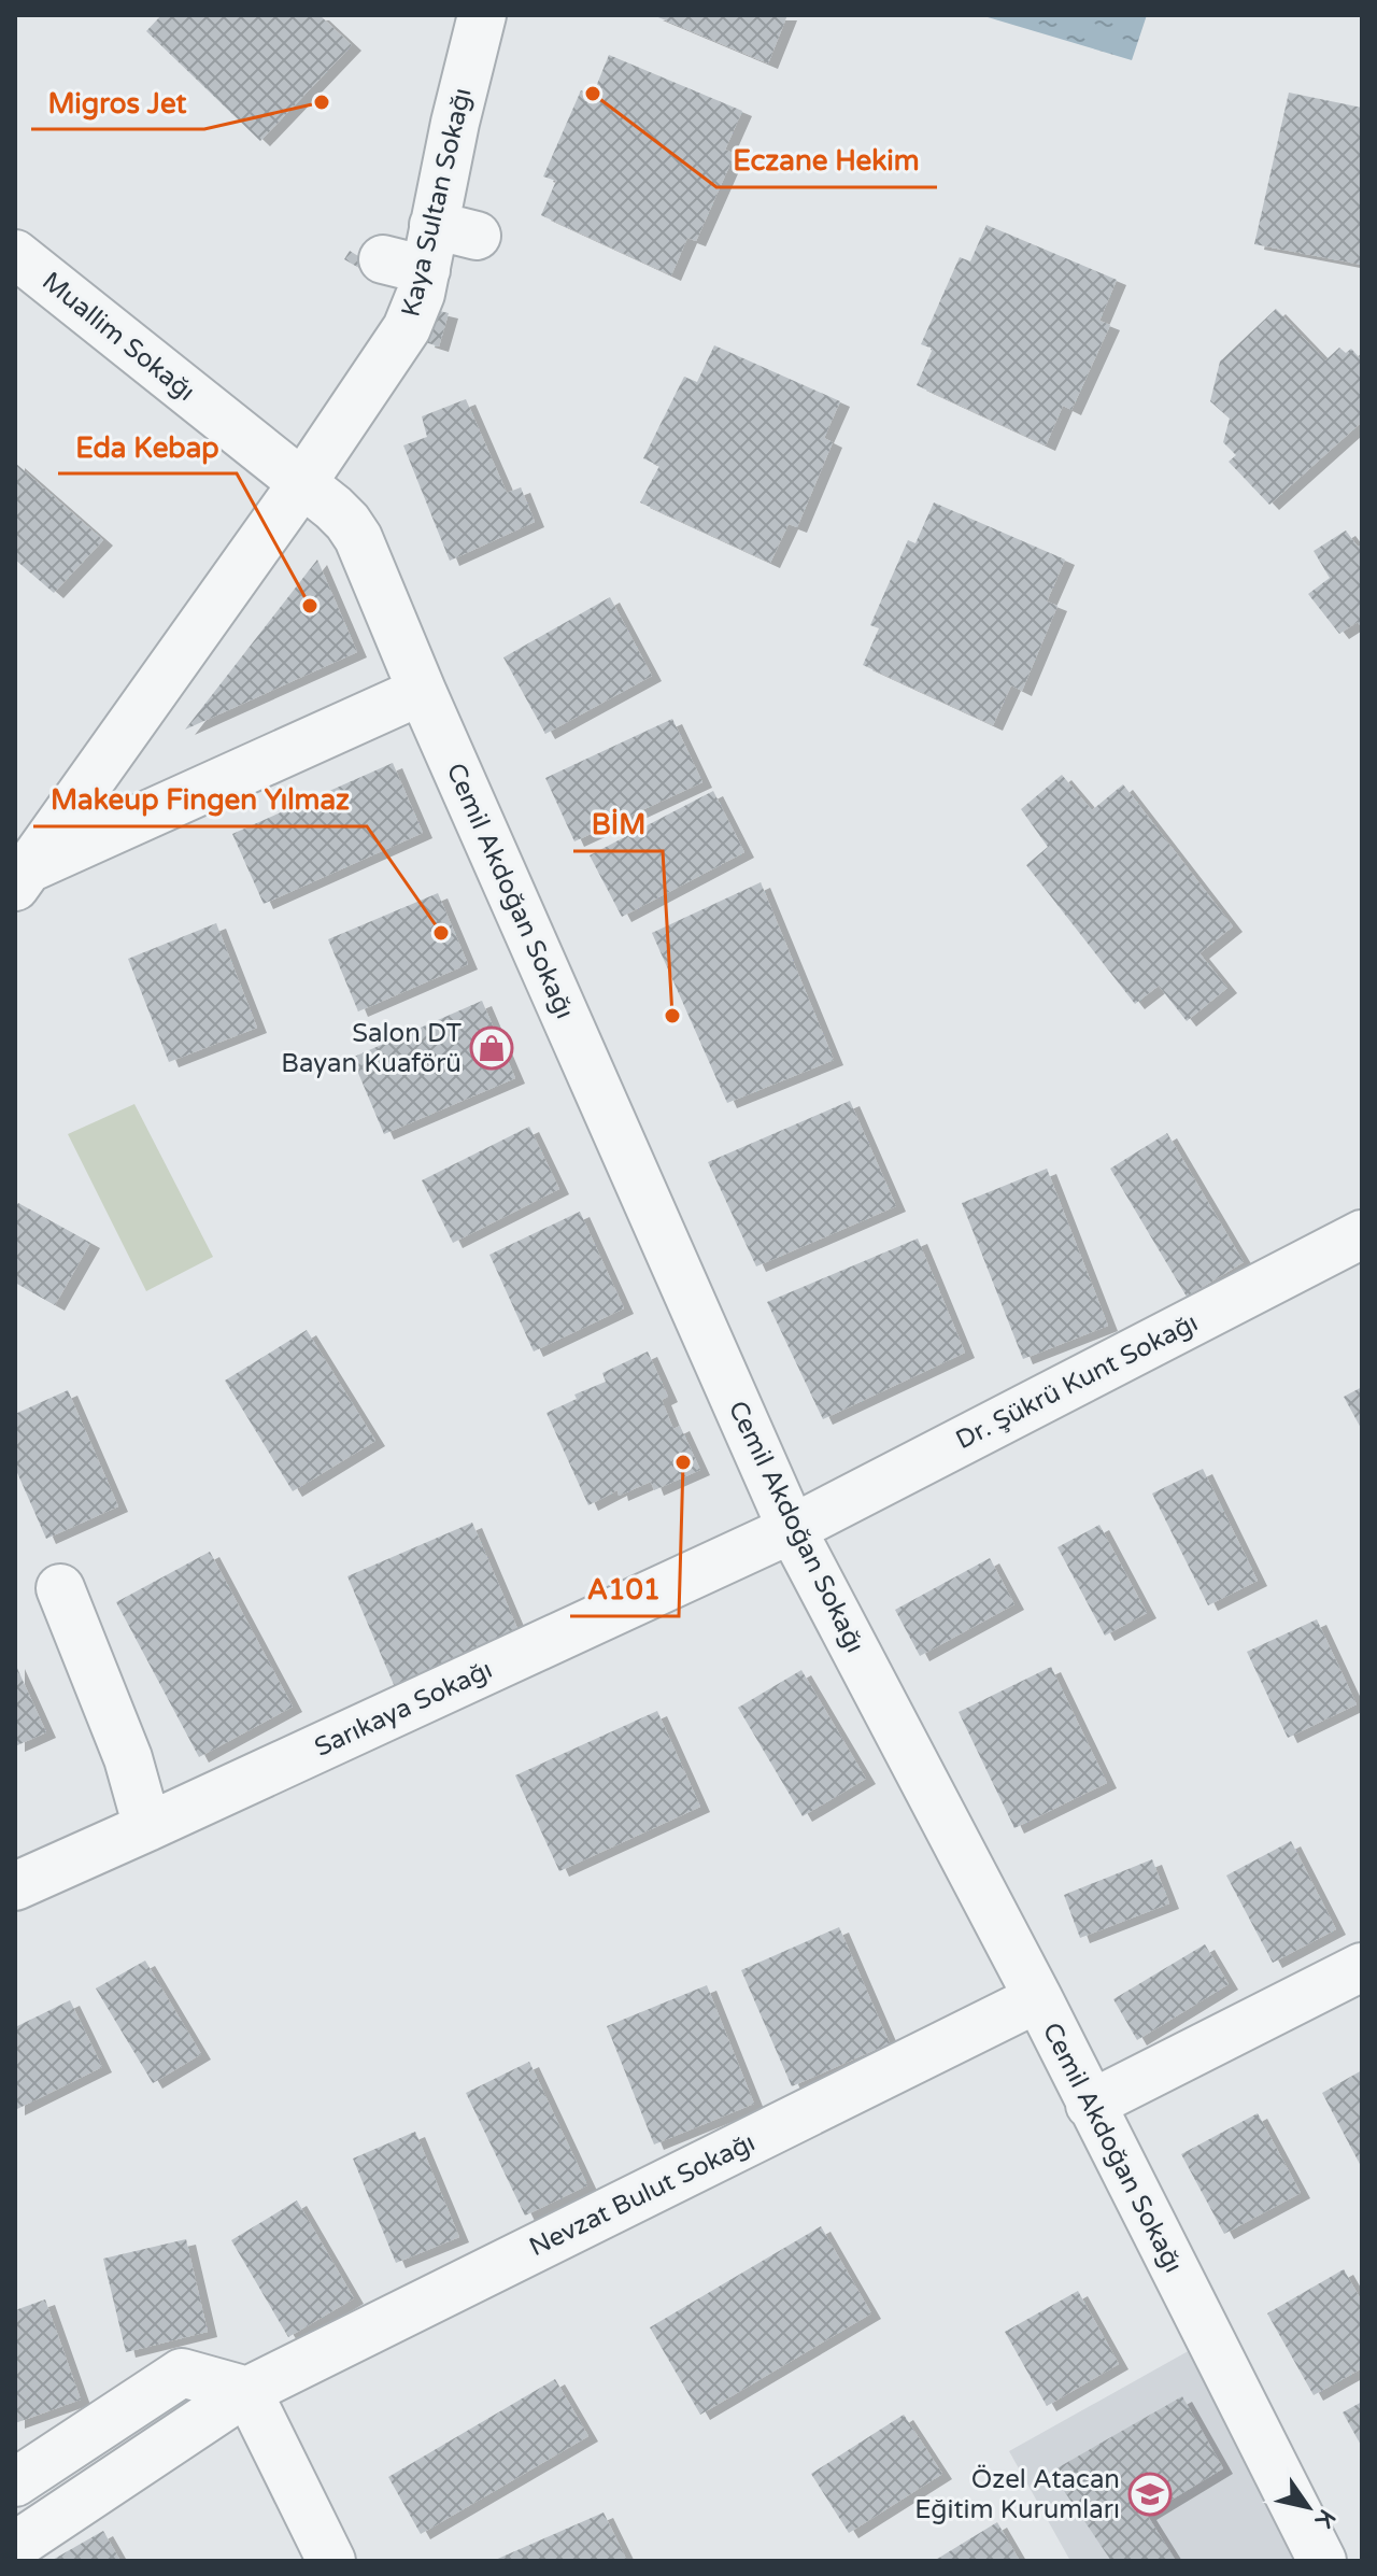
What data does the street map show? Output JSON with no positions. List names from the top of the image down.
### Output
{
  "streets": {
    "street": [
      "Kaya Sultan Sokağı",
      "Muallim Sokağı",
      "Cemil Akdoğan Sokağı",
      "Dr. Şükrü Kunt Sokağı",
      "Sarıkaya Sokağı",
      "Nevzat Bulut Sokağı"
    ]
  },
  "crossings": [
    ["Kaya Sultan Sokağı", "Muallim Sokağı"],
    ["Kaya Sultan Sokağı", "Cemil Akdoğan Sokağı"],
    ["Muallim Sokağı", "Cemil Akdoğan Sokağı"],
    ["Cemil Akdoğan Sokağı", "Dr. Şükrü Kunt Sokağı"],
    ["Cemil Akdoğan Sokağı", "Sarıkaya Sokağı"],
    ["Cemil Akdoğan Sokağı", "Nevzat Bulut Sokağı"],
    ["Dr. Şükrü Kunt Sokağı", "Sarıkaya Sokağı"]
  ],
  "places": {
    "other": [
      "Eczane Hekim",
      "Migros Jet",
      "Eda Kebap",
      "Makeup Fingen Yılmaz",
      "BİM",
      "A101"
    ],
    "shop": ["Salon DT Bayan Kuaförü"],
    "school or university": ["Özel Atacan Eğitim Kurumları"]
  },
  "north": "bottom right"
}
